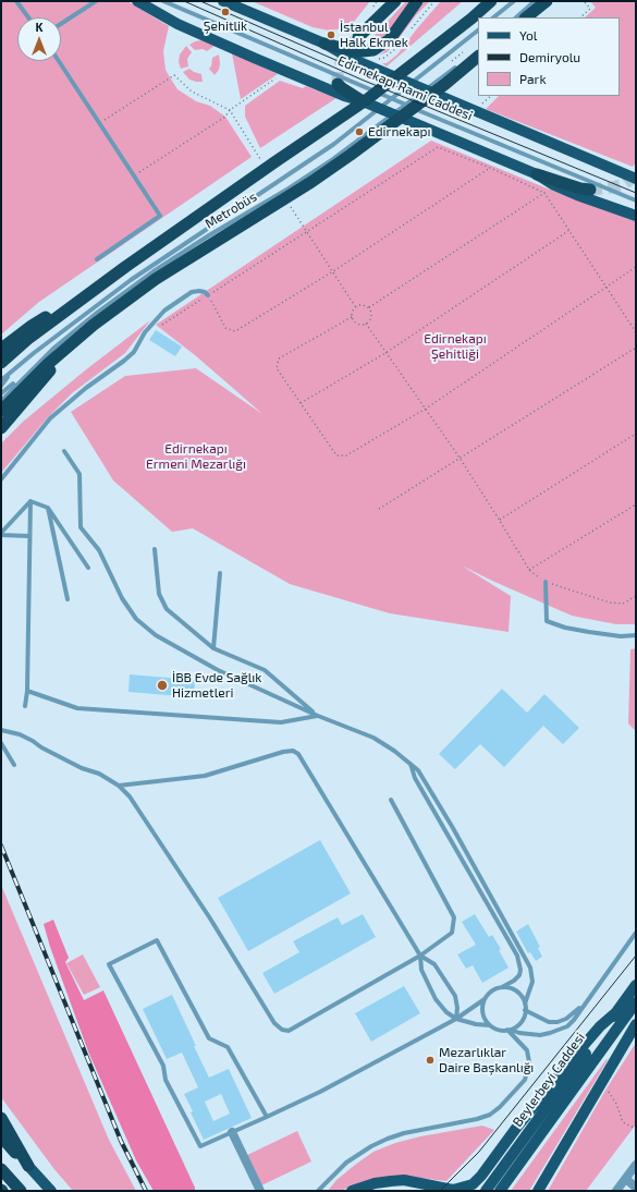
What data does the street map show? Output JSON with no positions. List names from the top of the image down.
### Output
{
  "streets": {
    "main road": ["Edirnekapı Rami Caddesi", "Beylerbeyi Caddesi"],
    "lane": ["Metrobüs"]
  },
  "parks": ["Edirnekapı Şehitliği", "Edirnekapı Ermeni Mezarlığı"],
  "places": [
    "Şehitlik",
    "İstanbul Halk Ekmek",
    "Edirnekapı",
    "İBB Evde Sağlık Hizmetleri",
    "Mezarlıklar Daire Başkanlığı"
  ],
  "legend": ["Yol", "Demiryolu", "Park"],
  "north": "top"
}
